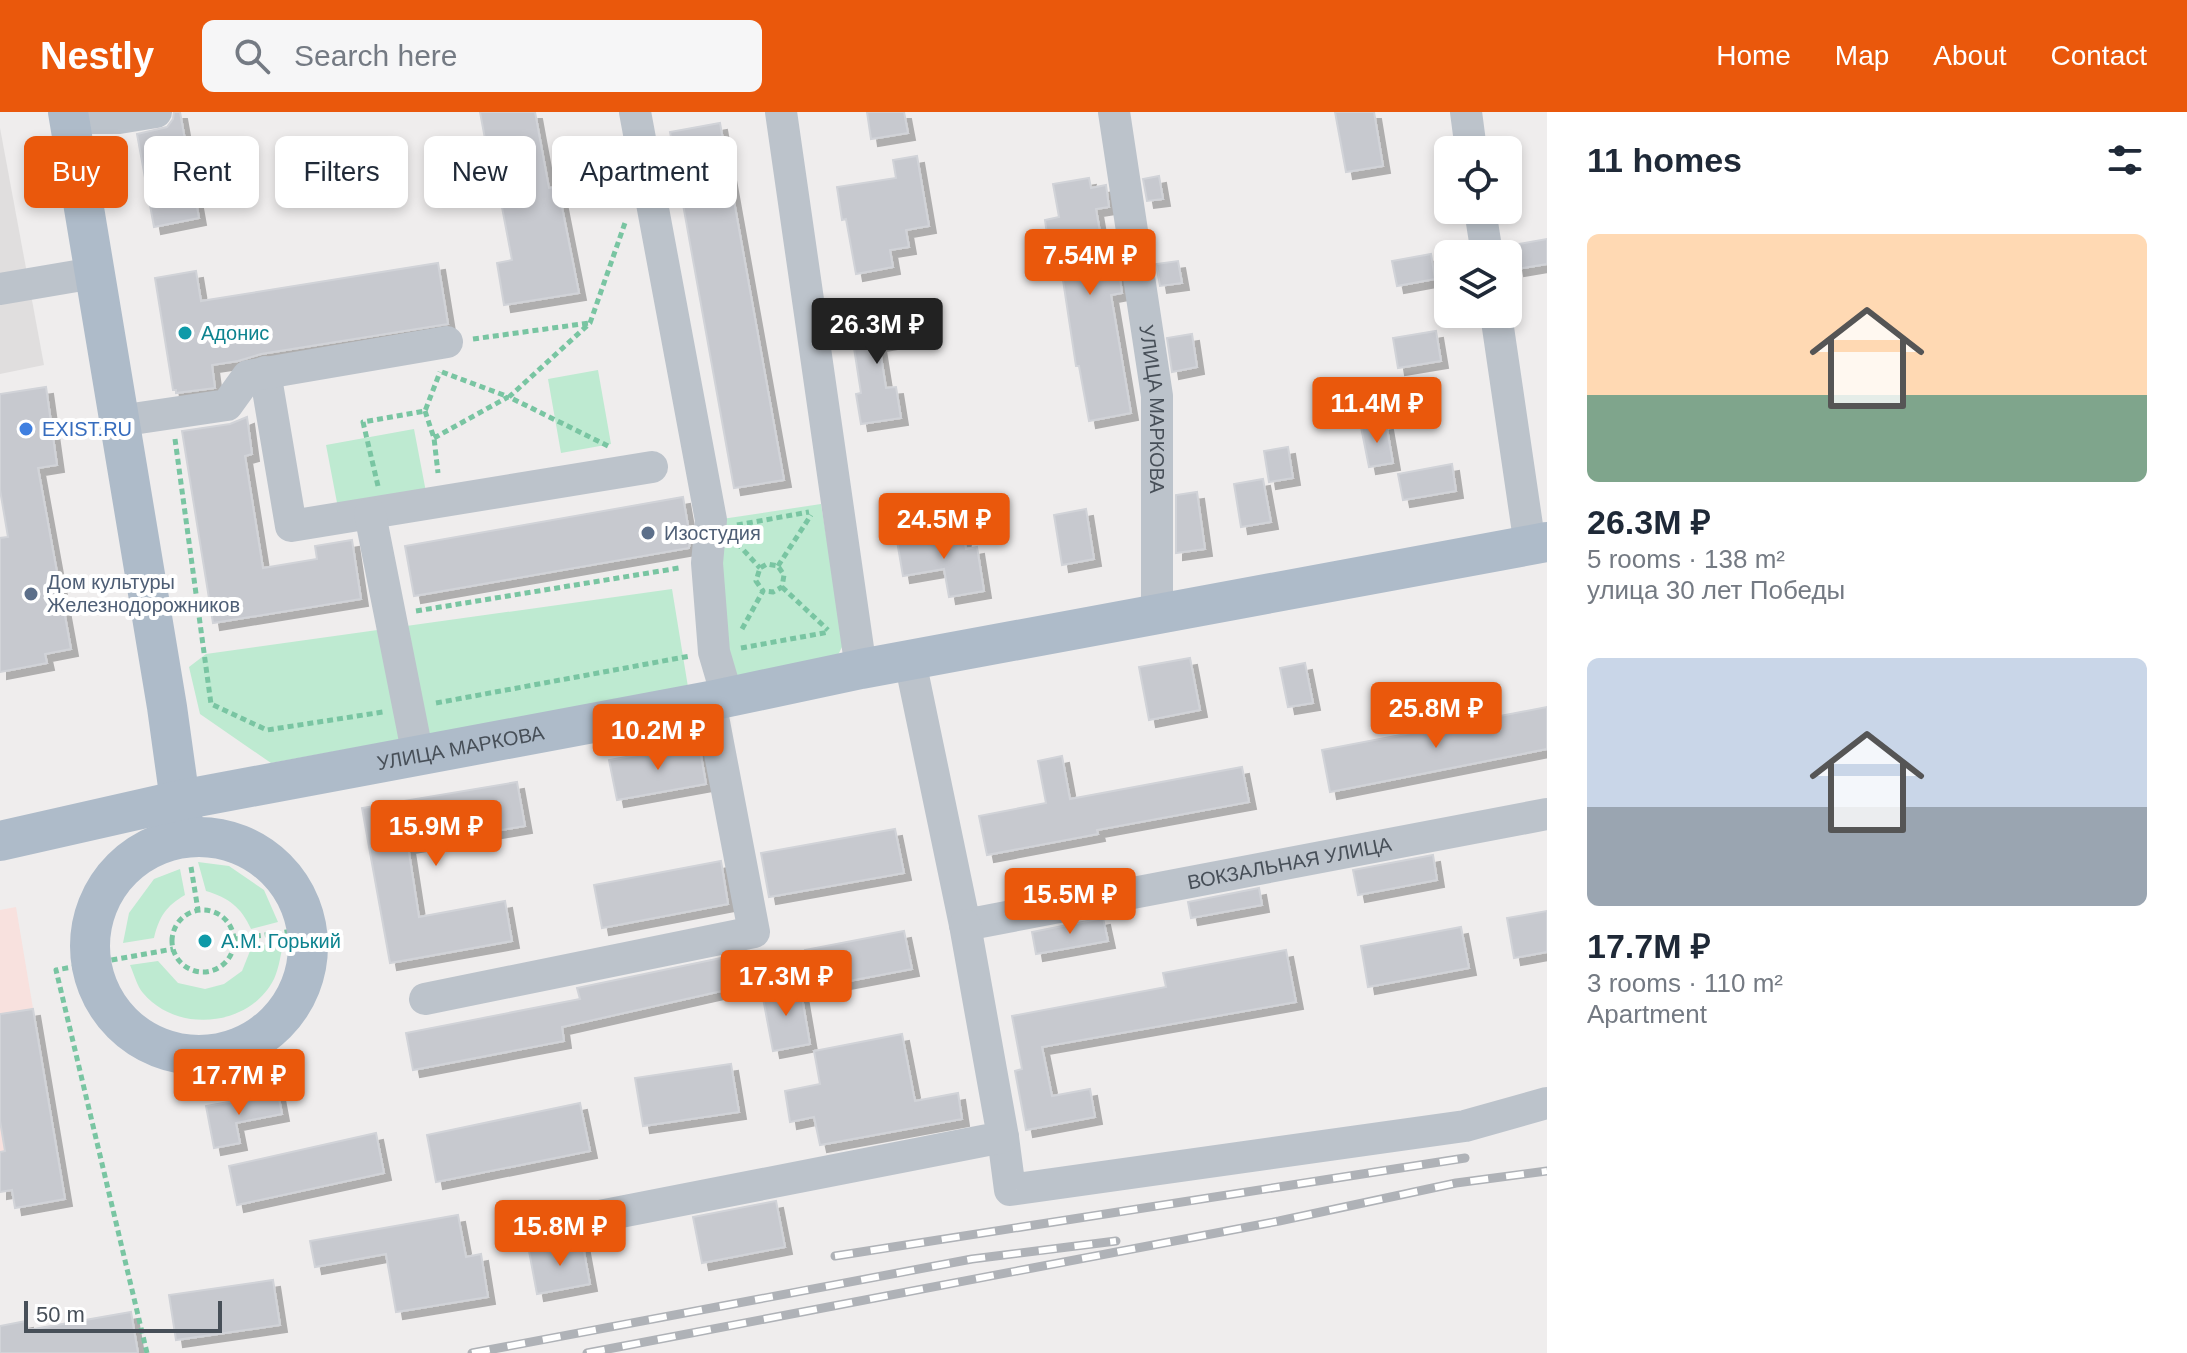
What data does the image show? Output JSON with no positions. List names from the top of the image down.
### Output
{
  "streets": {
    "main road": ["УЛИЦА МАРКОВА"],
    "street": ["ВОКЗАЛЬНАЯ УЛИЦА"]
  },
  "places": [
    "Адонис",
    "EXIST.RU",
    "Изостудия",
    "Дом культуры Железнодорожников",
    "А.М. Горький"
  ],
  "scale_bar": "50 m",
  "page": {
    "header": "Nestly",
    "search": "Search here",
    "nav": [
      "Home",
      "Map",
      "About",
      "Contact"
    ],
    "heading": "11 homes",
    "chip": [
      "Buy",
      "Rent",
      "Filters",
      "New",
      "Apartment"
    ],
    "list": [
      {
        "name": "26.3M ₽",
        "note": "5 rooms · 138 m² · улица 30 лет Победы"
      },
      {
        "name": "17.7M ₽",
        "note": "3 rooms · 110 m² · Apartment"
      }
    ],
    "price": [
      "7.54M ₽",
      "26.3M ₽",
      "11.4M ₽",
      "24.5M ₽",
      "25.8M ₽",
      "10.2M ₽",
      "15.9M ₽",
      "15.5M ₽",
      "17.3M ₽",
      "17.7M ₽",
      "15.8M ₽"
    ],
    "scale": "50 m"
  }
}
